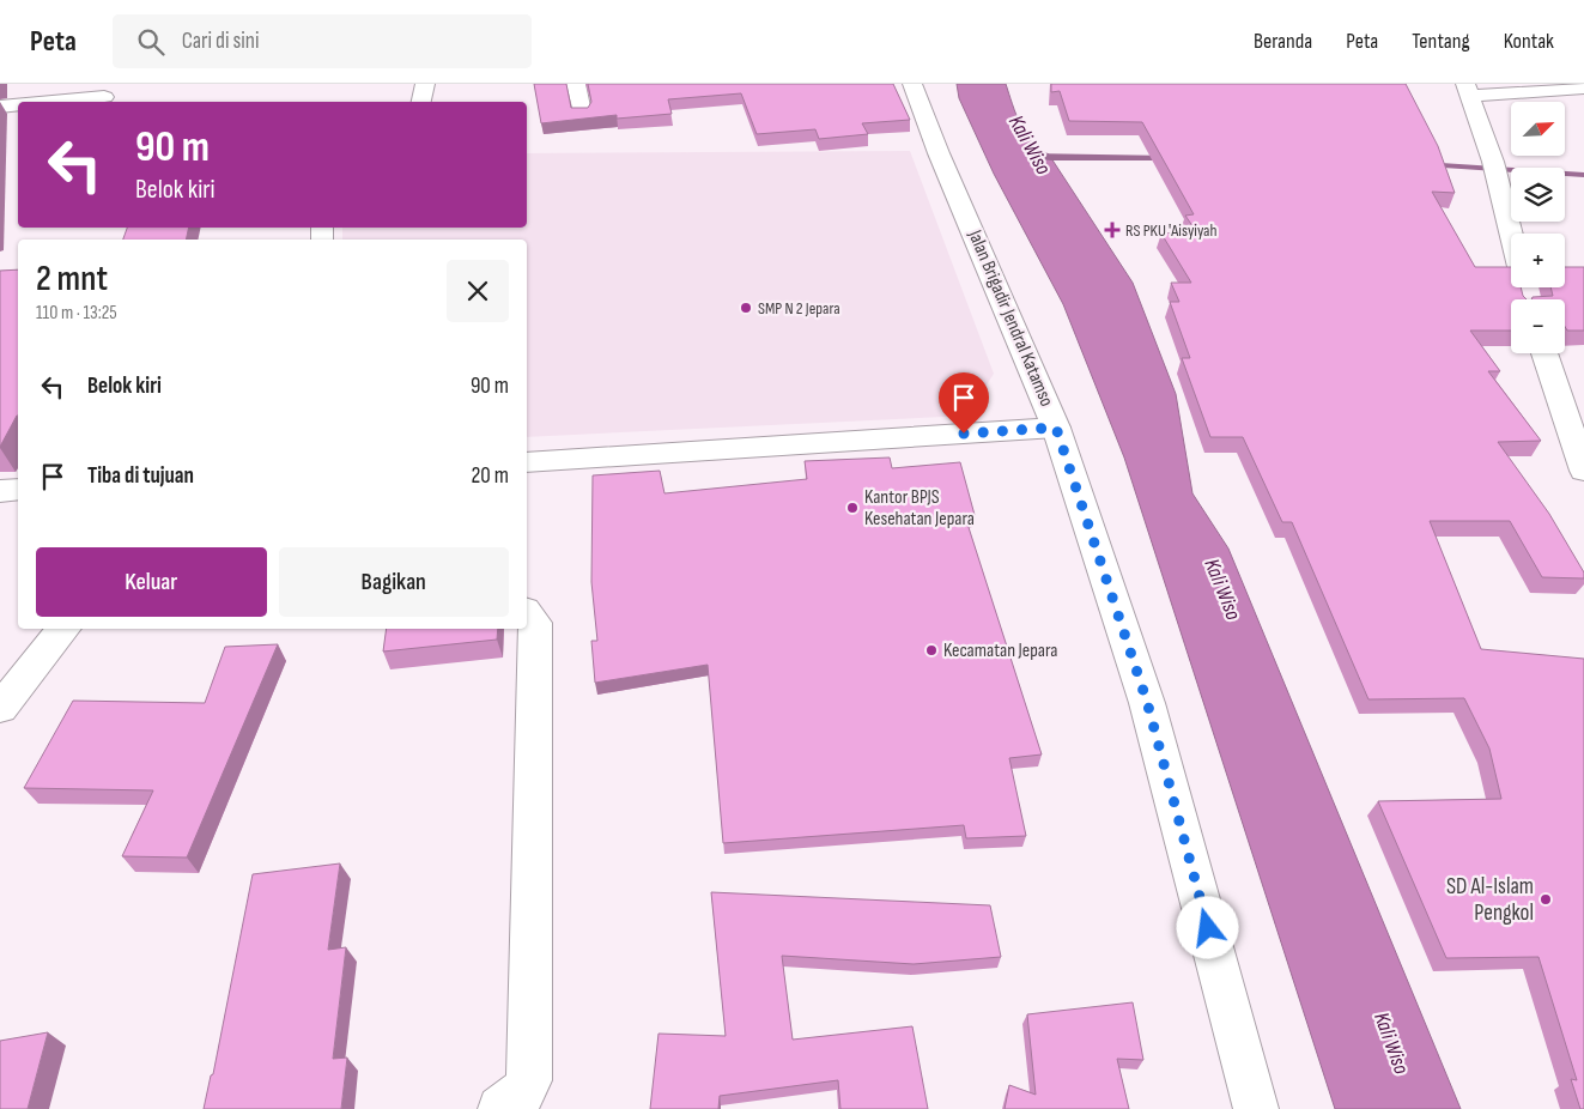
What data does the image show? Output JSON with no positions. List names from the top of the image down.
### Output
{
  "streets": {
    "street": ["Jalan Brigadir Jendral Katamso"]
  },
  "water": ["Kali Wiso"],
  "places": {
    "health": ["RS PKU 'Aisyiyah"],
    "other": [
      "SMP N 2 Jepara",
      "Kantor BPJS Kesehatan Jepara",
      "Kecamatan Jepara",
      "SD Al-Islam Pengkol"
    ]
  },
  "north": "top right",
  "page": {
    "header": "Peta",
    "search": "Cari di sini",
    "nav": [
      "Beranda",
      "Peta",
      "Tentang",
      "Kontak"
    ],
    "map_buttons": ["+", "−"],
    "turn": ["90 m", "Belok kiri"],
    "heading": ["2 mnt", "110 m · 13:25"],
    "list": [
      {
        "name": "Belok kiri",
        "value": "90 m"
      },
      {
        "name": "Tiba di tujuan",
        "value": "20 m"
      }
    ],
    "buttons": ["Keluar", "Bagikan"]
  }
}
